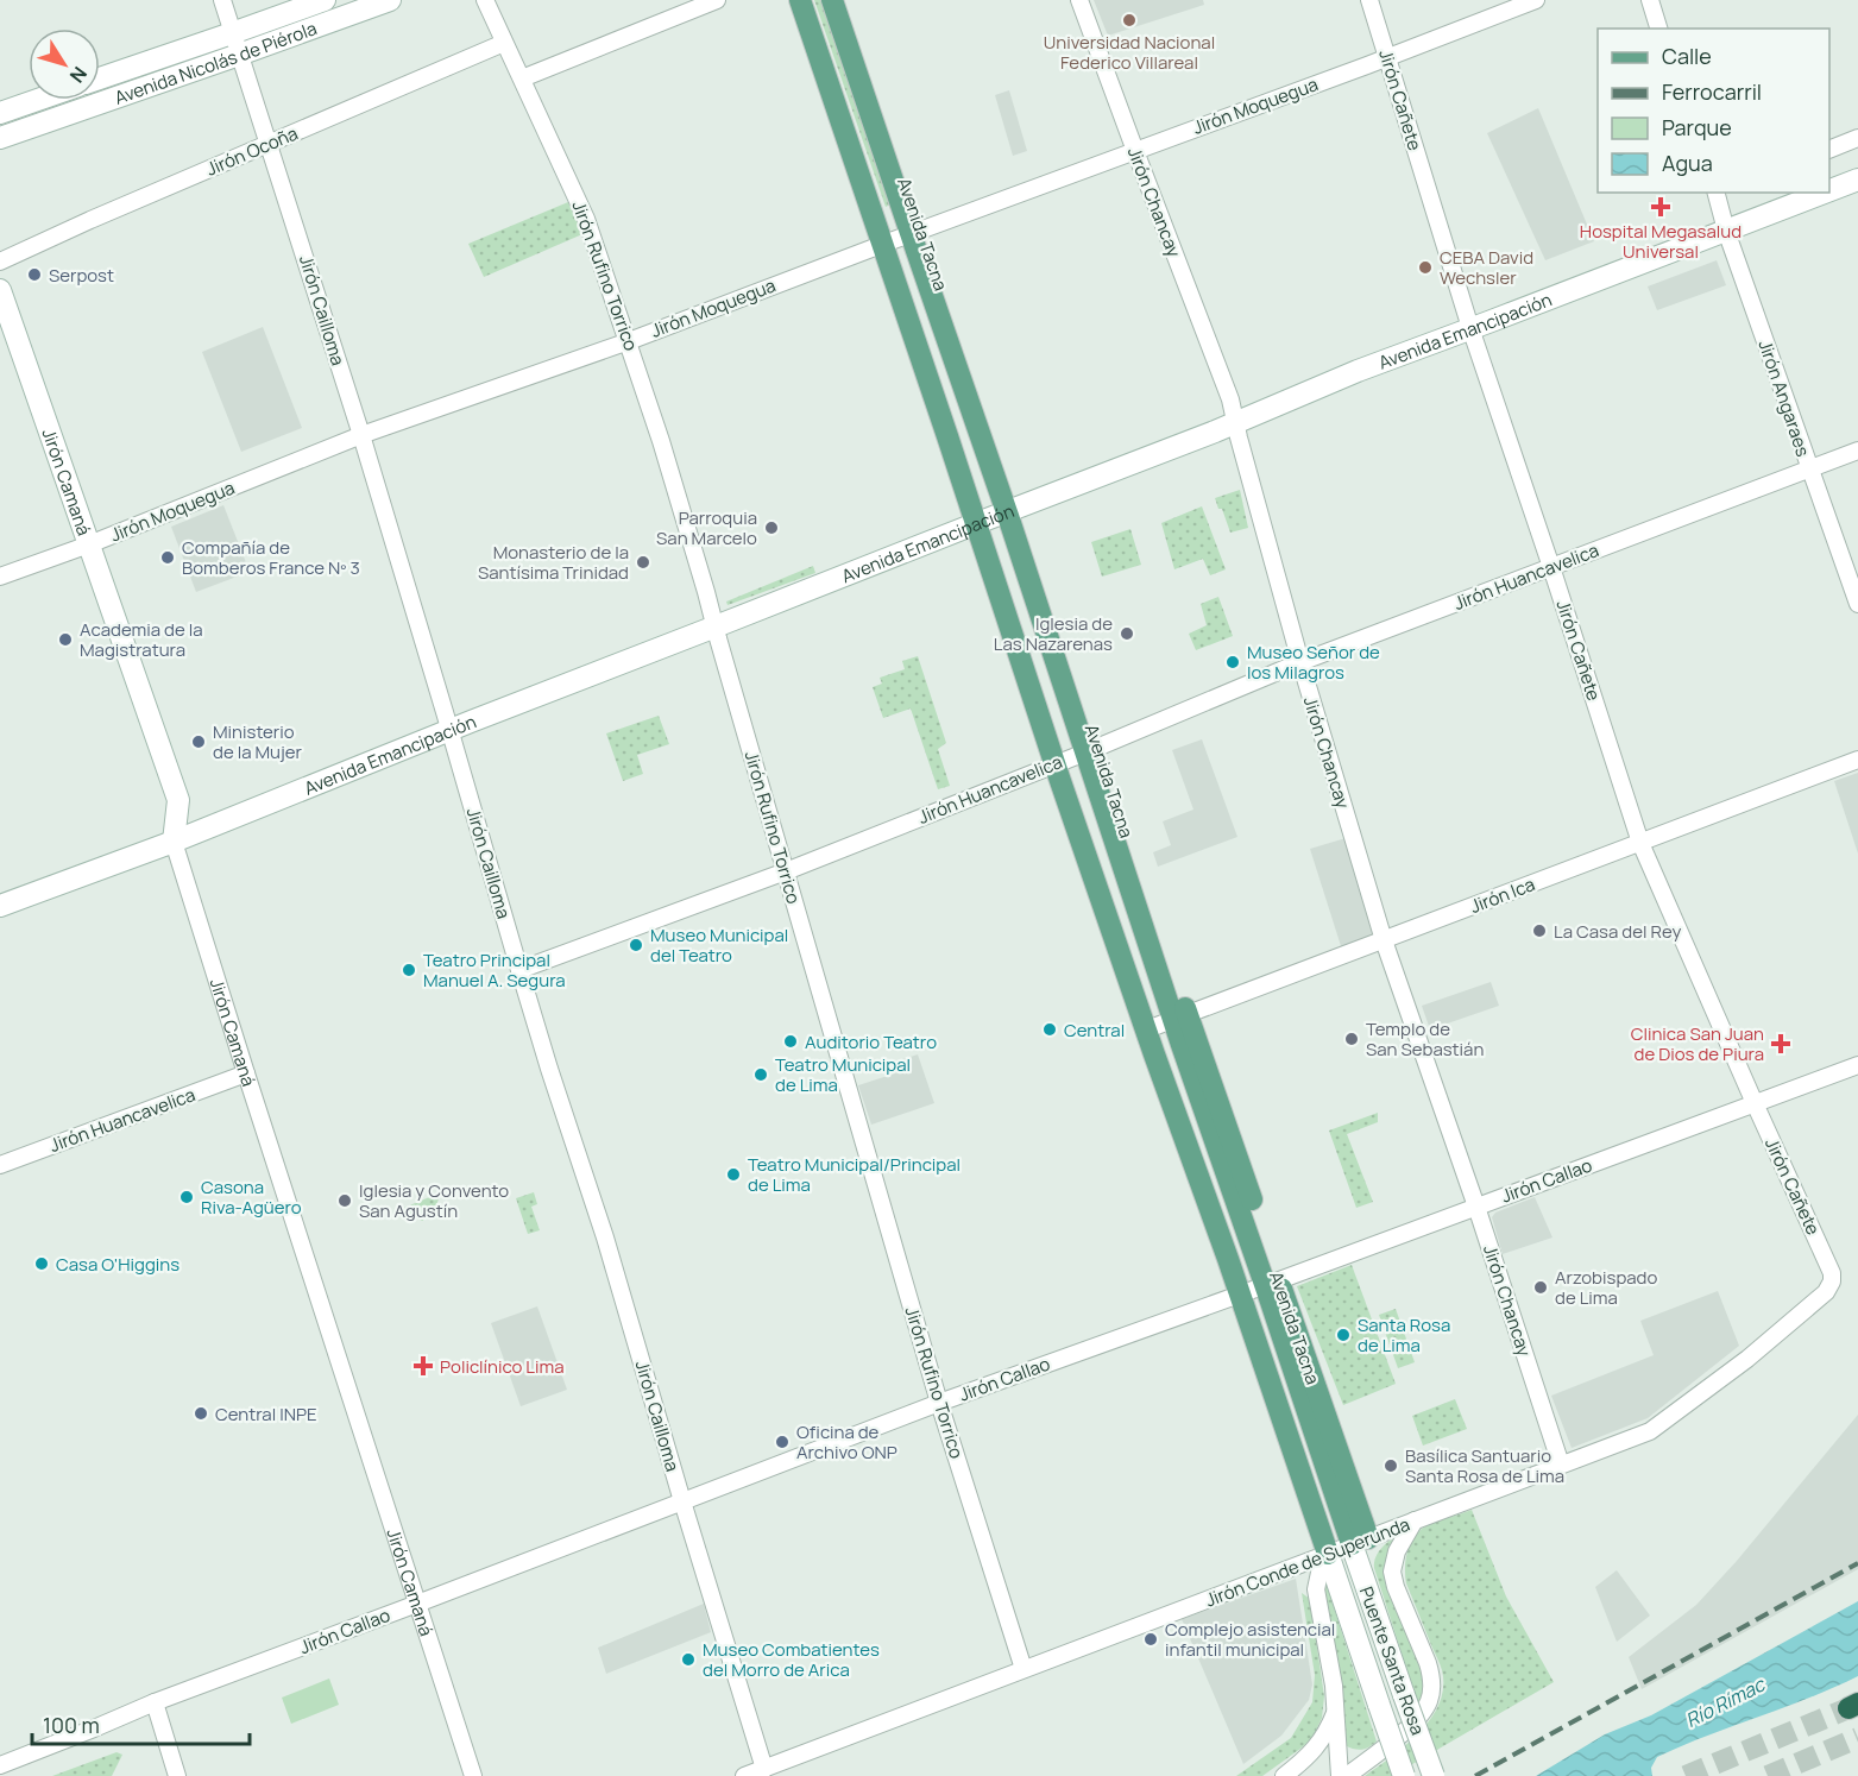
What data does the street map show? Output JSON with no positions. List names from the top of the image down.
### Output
{
  "streets": {
    "main road": [
      "Avenida Nicolás de Piérola",
      "Avenida Tacna",
      "Avenida Emancipación",
      "Jirón Camaná",
      "Puente Santa Rosa"
    ],
    "street": [
      "Jirón Cañete",
      "Jirón Moquegua",
      "Jirón Ocoña",
      "Jirón Chancay",
      "Jirón Rufino Torrico",
      "Jirón Cailloma",
      "Jirón Angaraes",
      "Jirón Huancavelica",
      "Jirón Ica",
      "Jirón Callao",
      "Jirón Conde de Superunda"
    ]
  },
  "crossings": [
    ["Avenida Nicolás de Piérola", "Jirón Cailloma"],
    ["Jirón Cañete", "Jirón Moquegua"],
    ["Jirón Cañete", "Avenida Emancipación"],
    ["Jirón Cañete", "Jirón Huancavelica"],
    ["Jirón Cañete", "Jirón Ica"],
    ["Jirón Cañete", "Jirón Callao"],
    ["Jirón Cañete", "Jirón Conde de Superunda"],
    ["Jirón Moquegua", "Jirón Chancay"],
    ["Jirón Moquegua", "Avenida Tacna"],
    ["Jirón Moquegua", "Jirón Rufino Torrico"],
    ["Jirón Moquegua", "Jirón Cailloma"],
    ["Jirón Moquegua", "Jirón Camaná"],
    ["Jirón Ocoña", "Jirón Rufino Torrico"],
    ["Jirón Ocoña", "Jirón Cailloma"],
    ["Jirón Chancay", "Avenida Emancipación"],
    ["Jirón Chancay", "Jirón Huancavelica"],
    ["Jirón Chancay", "Jirón Ica"],
    ["Jirón Chancay", "Jirón Callao"],
    ["Jirón Chancay", "Jirón Conde de Superunda"],
    ["Avenida Tacna", "Avenida Emancipación"],
    ["Avenida Tacna", "Jirón Huancavelica"],
    ["Avenida Tacna", "Jirón Ica"],
    ["Avenida Tacna", "Jirón Callao"],
    ["Avenida Tacna", "Jirón Conde de Superunda"],
    ["Avenida Tacna", "Puente Santa Rosa"],
    ["Jirón Rufino Torrico", "Avenida Emancipación"],
    ["Jirón Rufino Torrico", "Jirón Huancavelica"],
    ["Jirón Rufino Torrico", "Jirón Callao"],
    ["Jirón Rufino Torrico", "Jirón Conde de Superunda"],
    ["Jirón Cailloma", "Avenida Emancipación"],
    ["Jirón Cailloma", "Jirón Huancavelica"],
    ["Jirón Cailloma", "Jirón Callao"],
    ["Jirón Cailloma", "Jirón Conde de Superunda"],
    ["Avenida Emancipación", "Jirón Angaraes"],
    ["Avenida Emancipación", "Jirón Camaná"],
    ["Jirón Angaraes", "Jirón Huancavelica"],
    ["Jirón Camaná", "Jirón Huancavelica"],
    ["Jirón Camaná", "Jirón Callao"],
    ["Jirón Conde de Superunda", "Puente Santa Rosa"]
  ],
  "water": ["Río Rímac"],
  "places": {
    "other": [
      "Universidad Nacional Federico Villareal",
      "CEBA David Wechsler",
      "Serpost",
      "Parroquia San Marcelo",
      "Compañía de Bomberos France Nº 3",
      "Monasterio de la Santísima Trinidad",
      "Iglesia de Las Nazarenas",
      "Academia de la Magistratura",
      "Museo Señor de los Milagros",
      "Ministerio de la Mujer",
      "La Casa del Rey",
      "Museo Municipal del Teatro",
      "Teatro Principal Manuel A. Segura",
      "Central",
      "Templo de San Sebastián",
      "Auditorio Teatro",
      "Teatro Municipal de Lima",
      "Teatro Municipal/Principal de Lima",
      "Casona Riva-Agüero",
      "Iglesia y Convento San Agustín",
      "Casa O'Higgins",
      "Arzobispado de Lima",
      "Santa Rosa de Lima",
      "Central INPE",
      "Oficina de Archivo ONP",
      "Basílica Santuario Santa Rosa de Lima",
      "Complejo asistencial infantil municipal",
      "Museo Combatientes del Morro de Arica"
    ],
    "health": ["Hospital Megasalud Universal", "Clinica San Juan de Dios de Piura", "Policlínico Lima"]
  },
  "legend": [
    "Calle",
    "Ferrocarril",
    "Parque",
    "Agua"
  ],
  "scale_bar": "100 m",
  "north": "bottom right"
}
